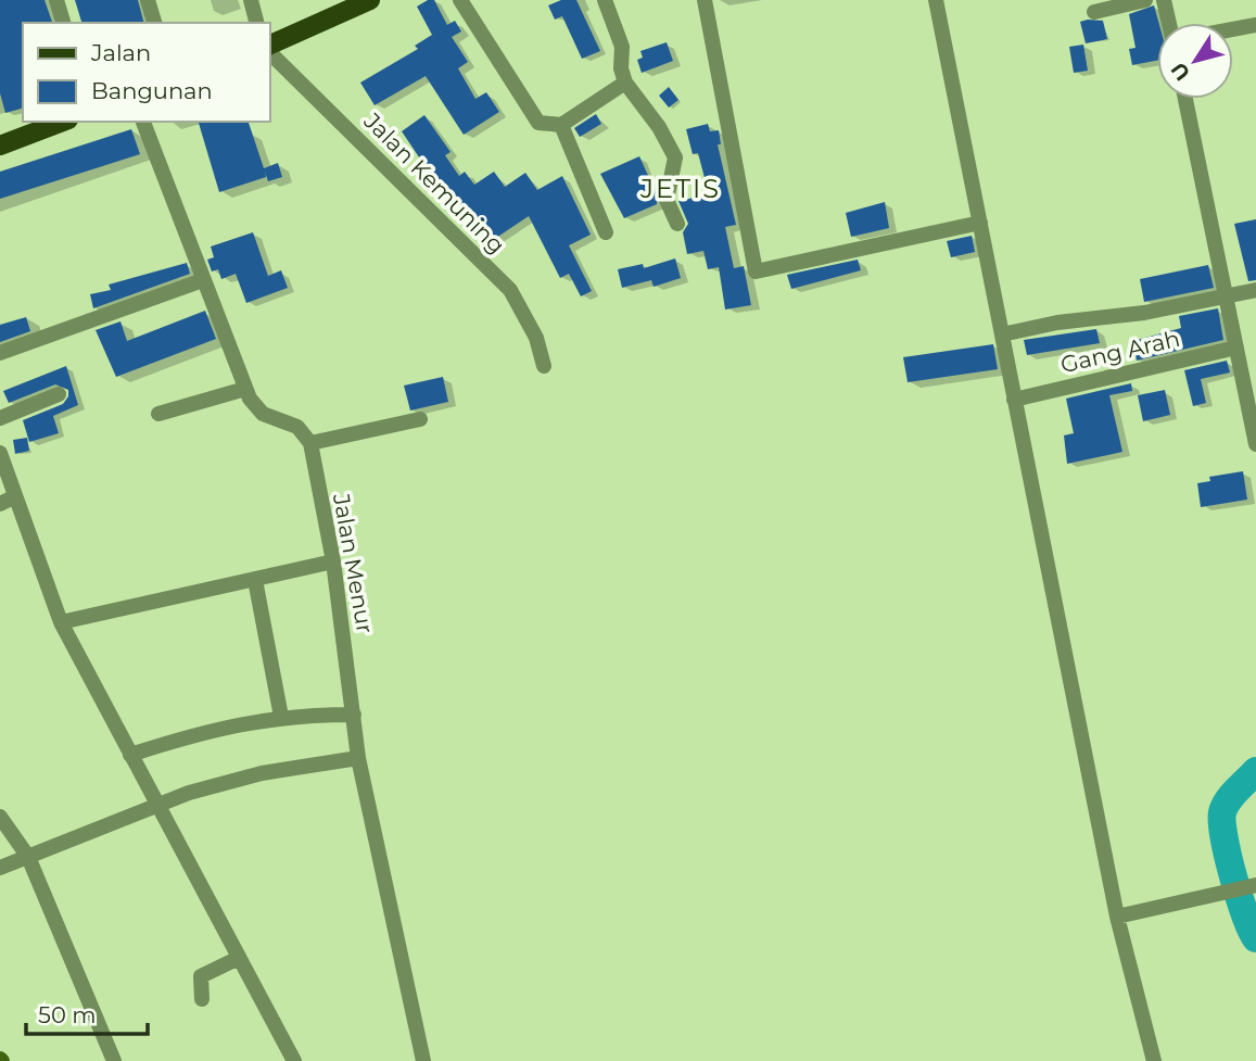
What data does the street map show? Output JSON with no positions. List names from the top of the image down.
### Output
{
  "streets": {
    "street": ["Jalan Kemuning", "Gang Arah", "Jalan Menur"]
  },
  "districts": ["JETIS"],
  "legend": ["Jalan", "Bangunan"],
  "scale_bar": "50 m",
  "north": "bottom left"
}
